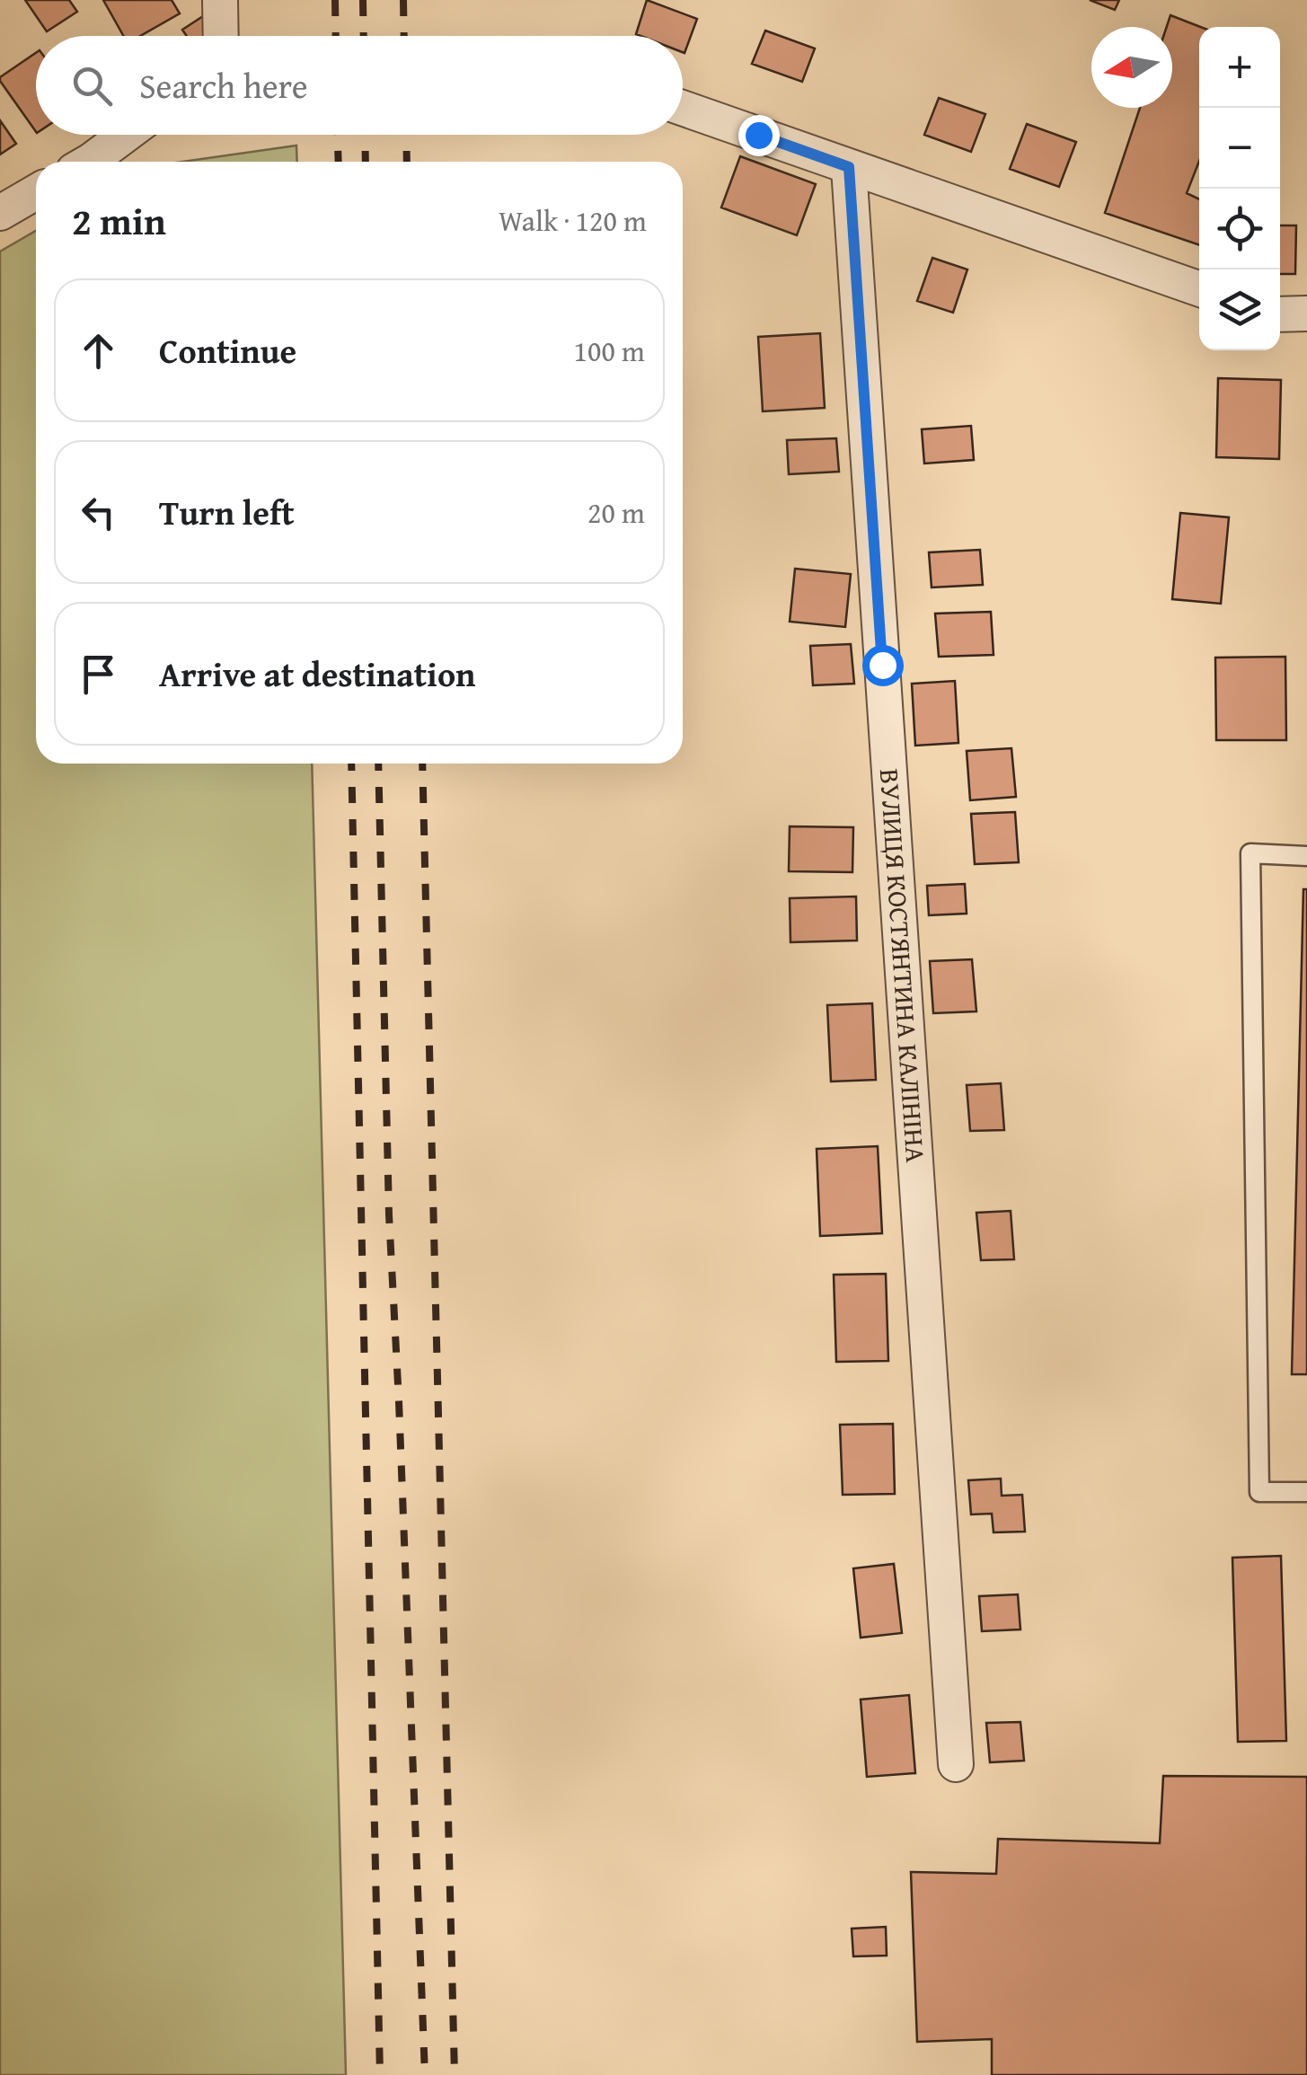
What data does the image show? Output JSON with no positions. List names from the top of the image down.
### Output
{
  "streets": {
    "street": ["ВУЛИЦЯ КОСТЯНТИНА КАЛІНІНА"]
  },
  "north": "left",
  "page": {
    "map_buttons": ["+", "−"],
    "search": "Search here",
    "heading": ["2 min", "Walk · 120 m"],
    "list": [
      ["Continue", "100 m"],
      ["Turn left", "20 m"],
      "Arrive at destination"
    ]
  }
}
